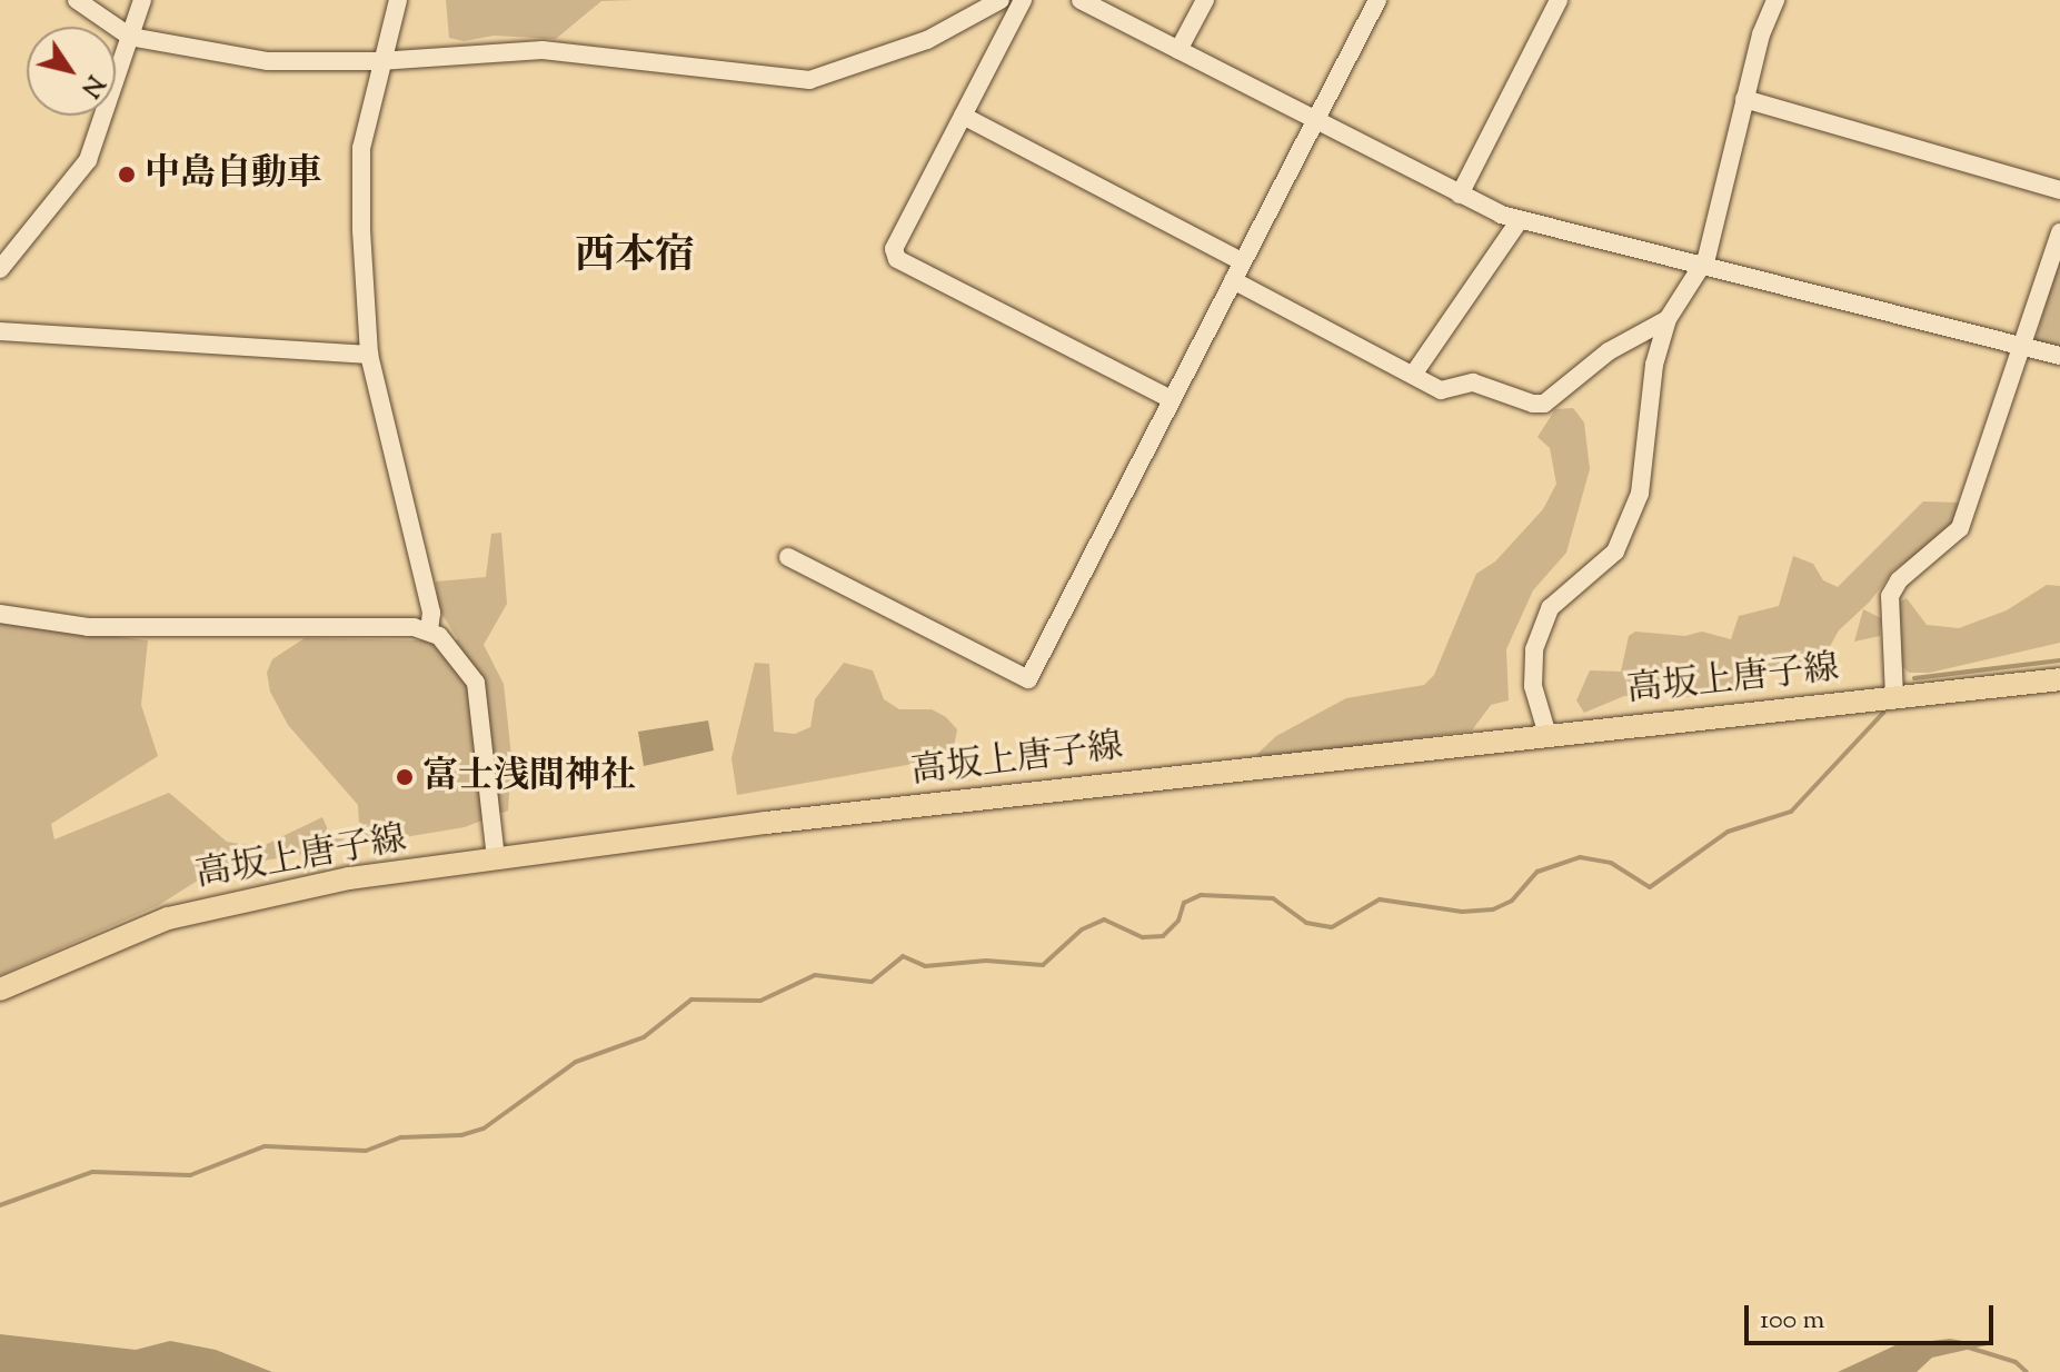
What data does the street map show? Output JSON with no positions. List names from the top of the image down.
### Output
{
  "streets": {
    "main road": ["高坂上唐子線"]
  },
  "districts": ["西本宿"],
  "places": ["中島自動車", "富士浅間神社"],
  "scale_bar": "100 m",
  "north": "bottom right"
}
